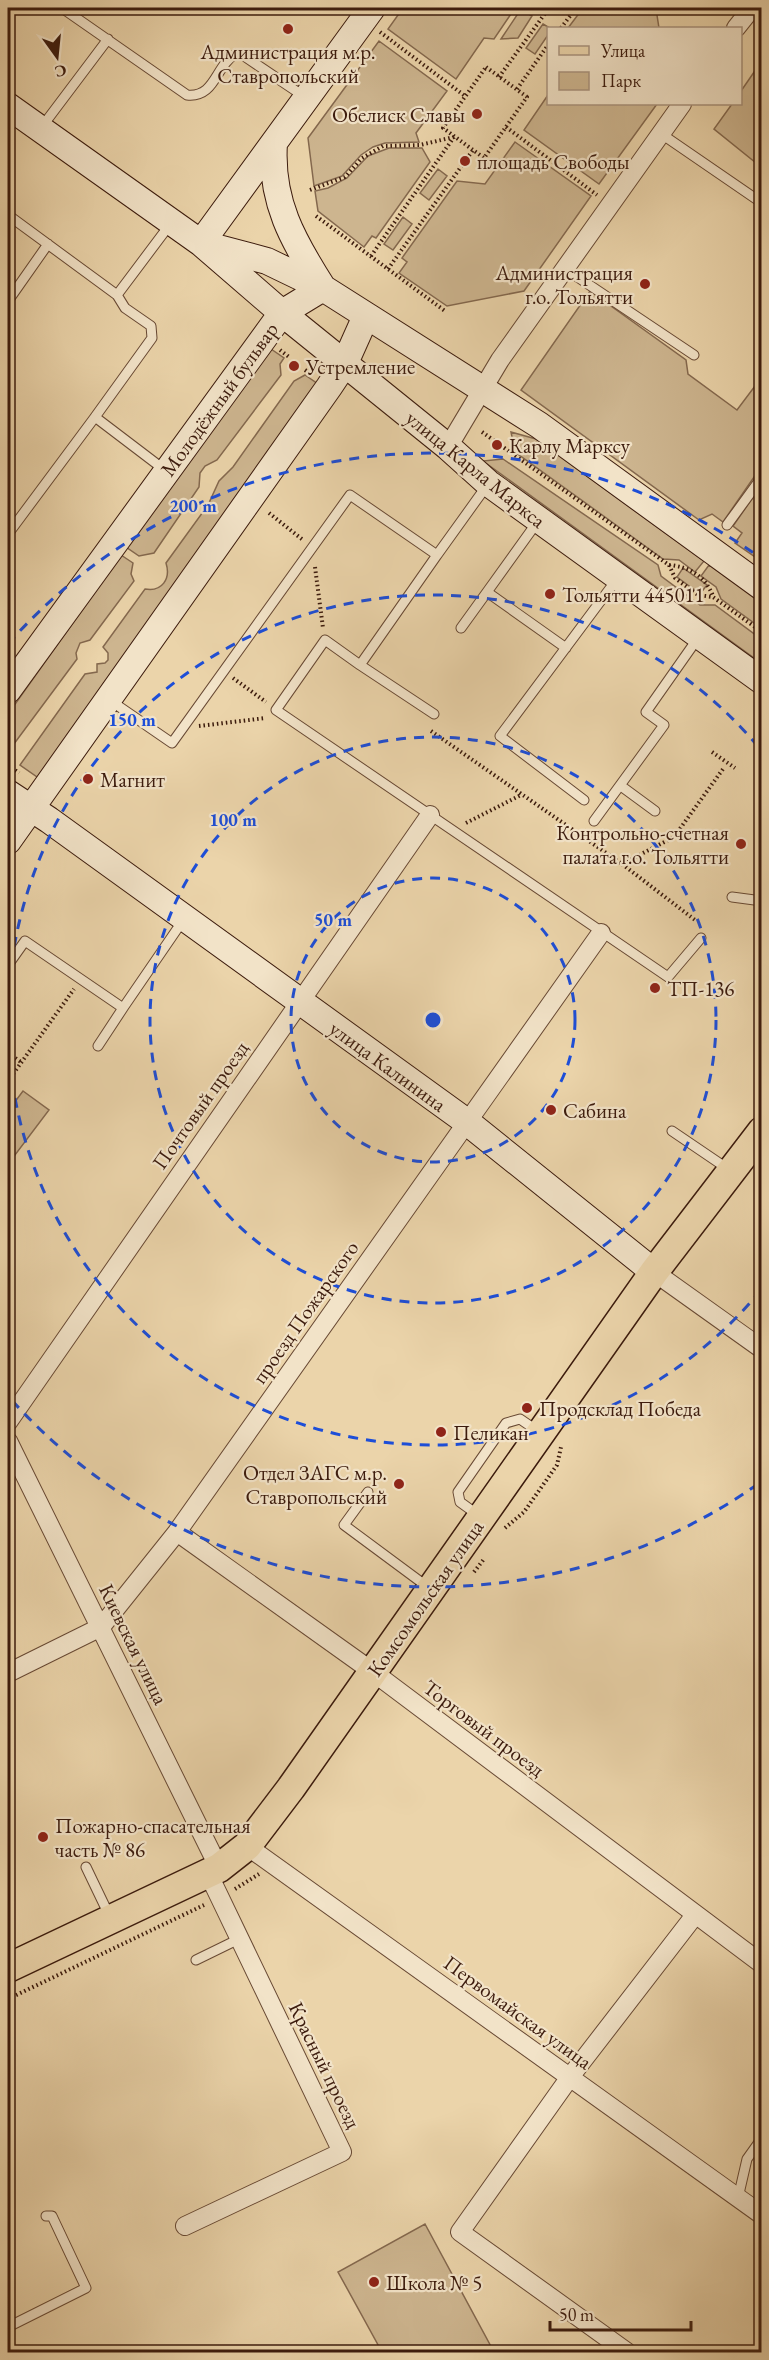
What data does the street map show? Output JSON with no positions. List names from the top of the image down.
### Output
{
  "streets": {
    "main road": [
      "Молодёжный бульвар",
      "улица Карла Маркса",
      "улица Калинина",
      "Комсомольская улица"
    ],
    "street": [
      "Почтовый проезд",
      "проезд Пожарского",
      "Киевская улица",
      "Торговый проезд",
      "Первомайская улица",
      "Красный проезд"
    ]
  },
  "crossings": [
    ["Молодёжный бульвар", "улица Карла Маркса"],
    ["улица Калинина", "Почтовый проезд"],
    ["улица Калинина", "проезд Пожарского"],
    ["улица Калинина", "Комсомольская улица"],
    ["проезд Пожарского", "Киевская улица"],
    ["проезд Пожарского", "Торговый проезд"],
    ["Комсомольская улица", "Киевская улица"],
    ["Комсомольская улица", "Торговый проезд"],
    ["Комсомольская улица", "Первомайская улица"],
    ["Комсомольская улица", "Красный проезд"],
    ["Киевская улица", "Красный проезд"]
  ],
  "places": [
    "Администрация м.р. Ставропольский",
    "Обелиск Славы",
    "площадь Свободы",
    "Администрация г.о. Тольятти",
    "Устремление",
    "Карлу Марксу",
    "Тольятти 445011",
    "Магнит",
    "Контрольно-счетная палата г.о. Тольятти",
    "ТП-136",
    "Сабина",
    "Продсклад Победа",
    "Пеликан",
    "Отдел ЗАГС м.р. Ставропольский",
    "Пожарно-спасательная часть № 86",
    "Школа № 5"
  ],
  "legend": ["Улица", "Парк"],
  "scale_bar": "50 m",
  "north": "bottom",
  "rings": [
    "200 m",
    "150 m",
    "100 m",
    "50 m"
  ]
}
